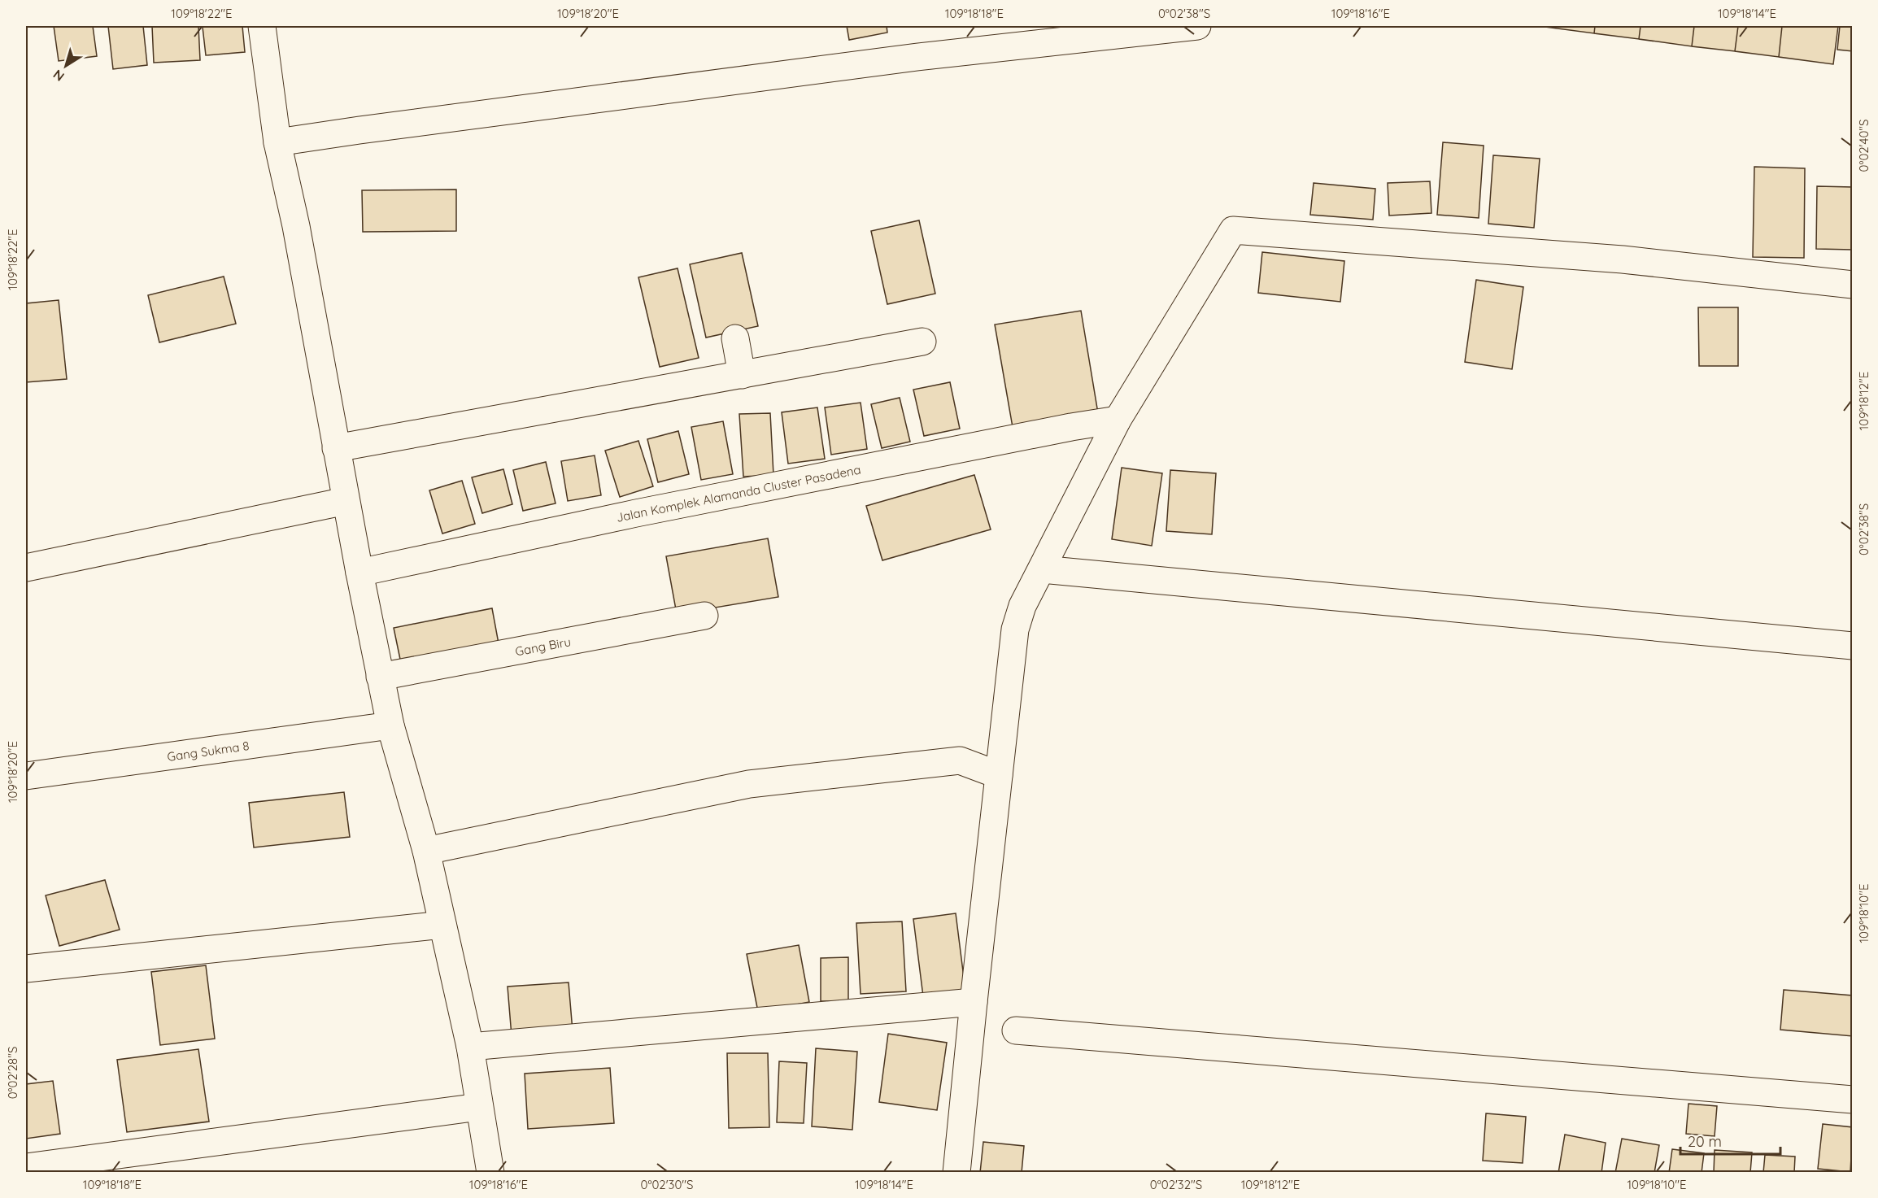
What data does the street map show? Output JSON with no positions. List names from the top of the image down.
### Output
{
  "streets": {
    "street": ["Jalan Komplek Alamanda Cluster Pasadena", "Gang Biru", "Gang Sukma 8"]
  },
  "scale_bar": "20 m",
  "north": "bottom left",
  "coordinates": [
    "109°18'22\"E",
    "109°18'20\"E",
    "109°18'18\"E",
    "0°02'38\"S",
    "109°18'16\"E",
    "109°18'14\"E",
    "0°02'40\"S",
    "109°18'12\"E",
    "109°18'10\"E",
    "0°02'28\"S",
    "0°02'30\"S",
    "0°02'32\"S"
  ]
}
